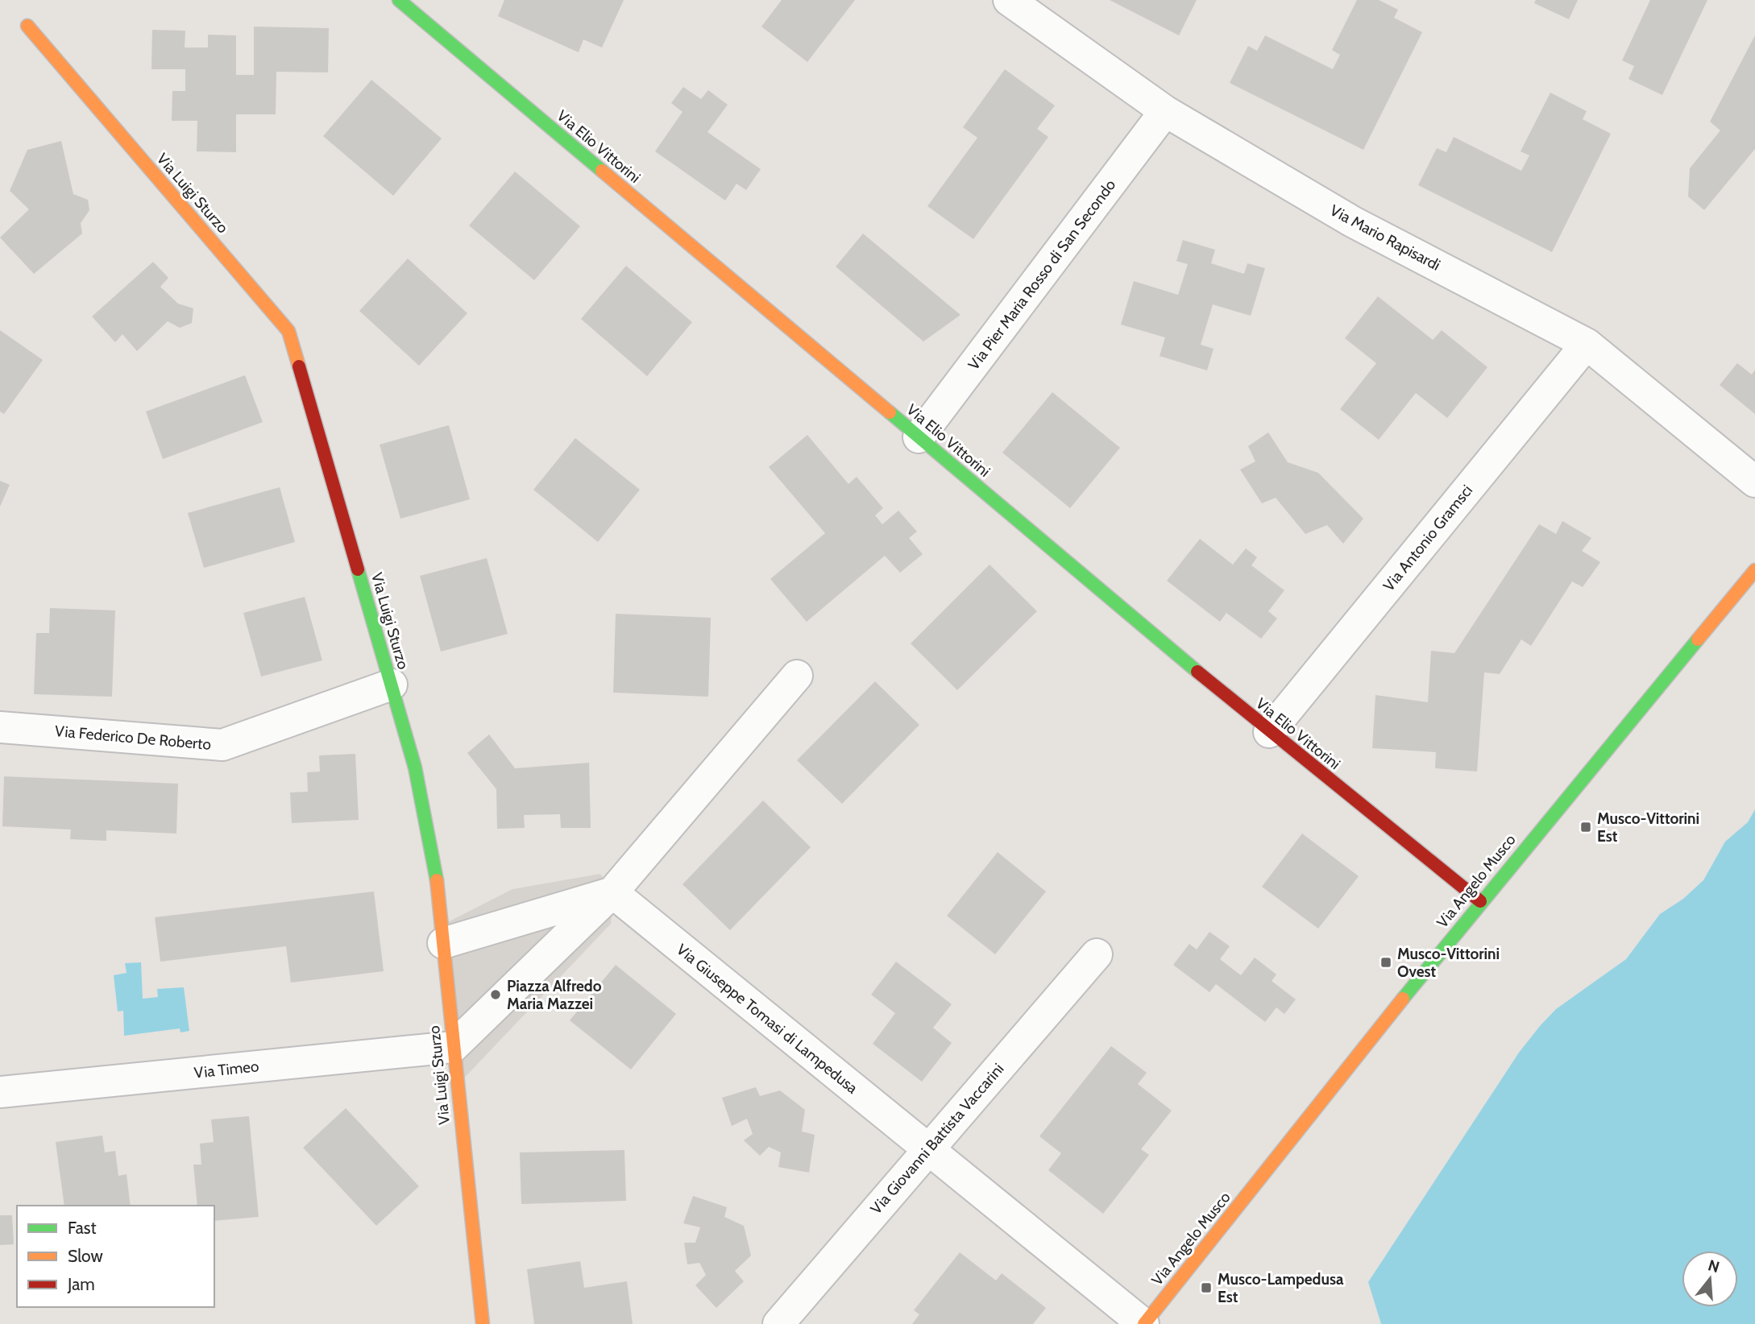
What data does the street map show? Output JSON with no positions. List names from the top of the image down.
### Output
{
  "streets": {
    "street": [
      "Via Elio Vittorini",
      "Via Luigi Sturzo",
      "Via Mario Rapisardi",
      "Via Pier Maria Rosso di San Secondo",
      "Via Antonio Gramsci",
      "Via Federico De Roberto",
      "Via Angelo Musco",
      "Via Giuseppe Tomasi di Lampedusa",
      "Via Timeo",
      "Via Giovanni Battista Vaccarini"
    ]
  },
  "crossings": [
    ["Via Elio Vittorini", "Via Pier Maria Rosso di San Secondo"],
    ["Via Elio Vittorini", "Via Antonio Gramsci"],
    ["Via Elio Vittorini", "Via Angelo Musco"],
    ["Via Luigi Sturzo", "Via Federico De Roberto"],
    ["Via Luigi Sturzo", "Via Timeo"],
    ["Via Mario Rapisardi", "Via Pier Maria Rosso di San Secondo"],
    ["Via Mario Rapisardi", "Via Antonio Gramsci"],
    ["Via Angelo Musco", "Via Giuseppe Tomasi di Lampedusa"],
    ["Via Giuseppe Tomasi di Lampedusa", "Via Giovanni Battista Vaccarini"]
  ],
  "places": {
    "transit": ["Musco-Vittorini Est", "Musco-Vittorini Ovest", "Musco-Lampedusa Est"],
    "other": ["Piazza Alfredo Maria Mazzei"]
  },
  "legend": ["Fast", "Slow", "Jam"],
  "north": "top"
}
